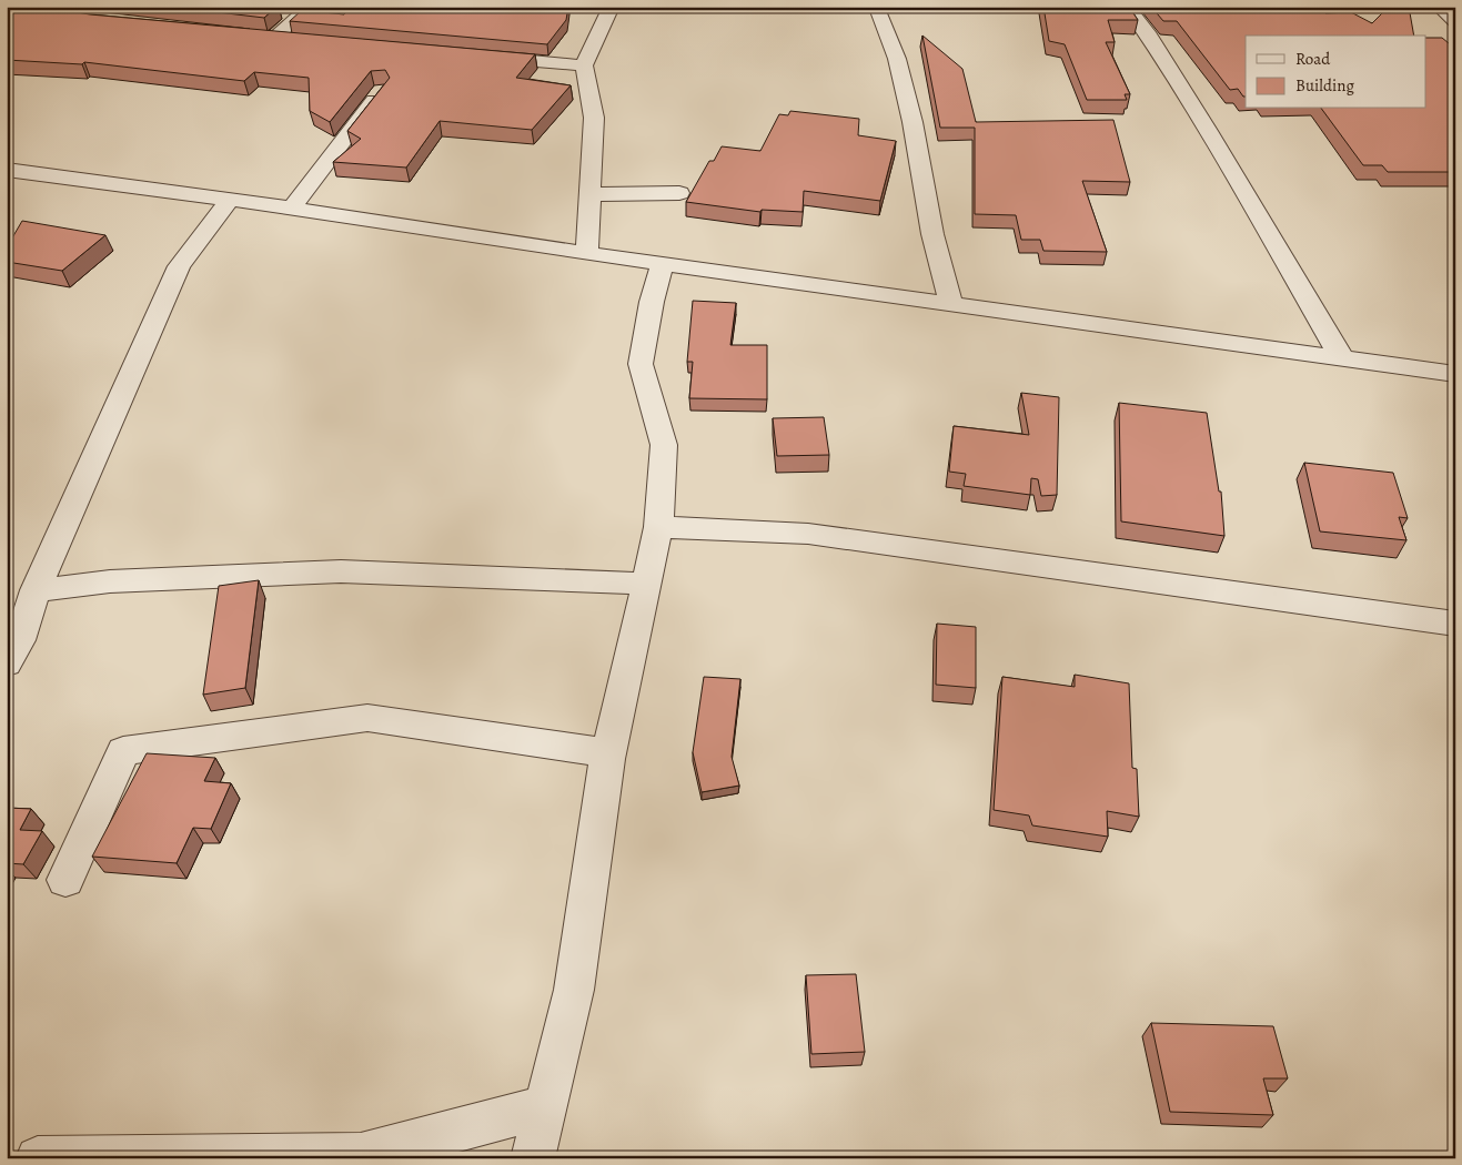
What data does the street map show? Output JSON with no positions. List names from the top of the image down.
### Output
{
  "legend": ["Road", "Building"]
}
